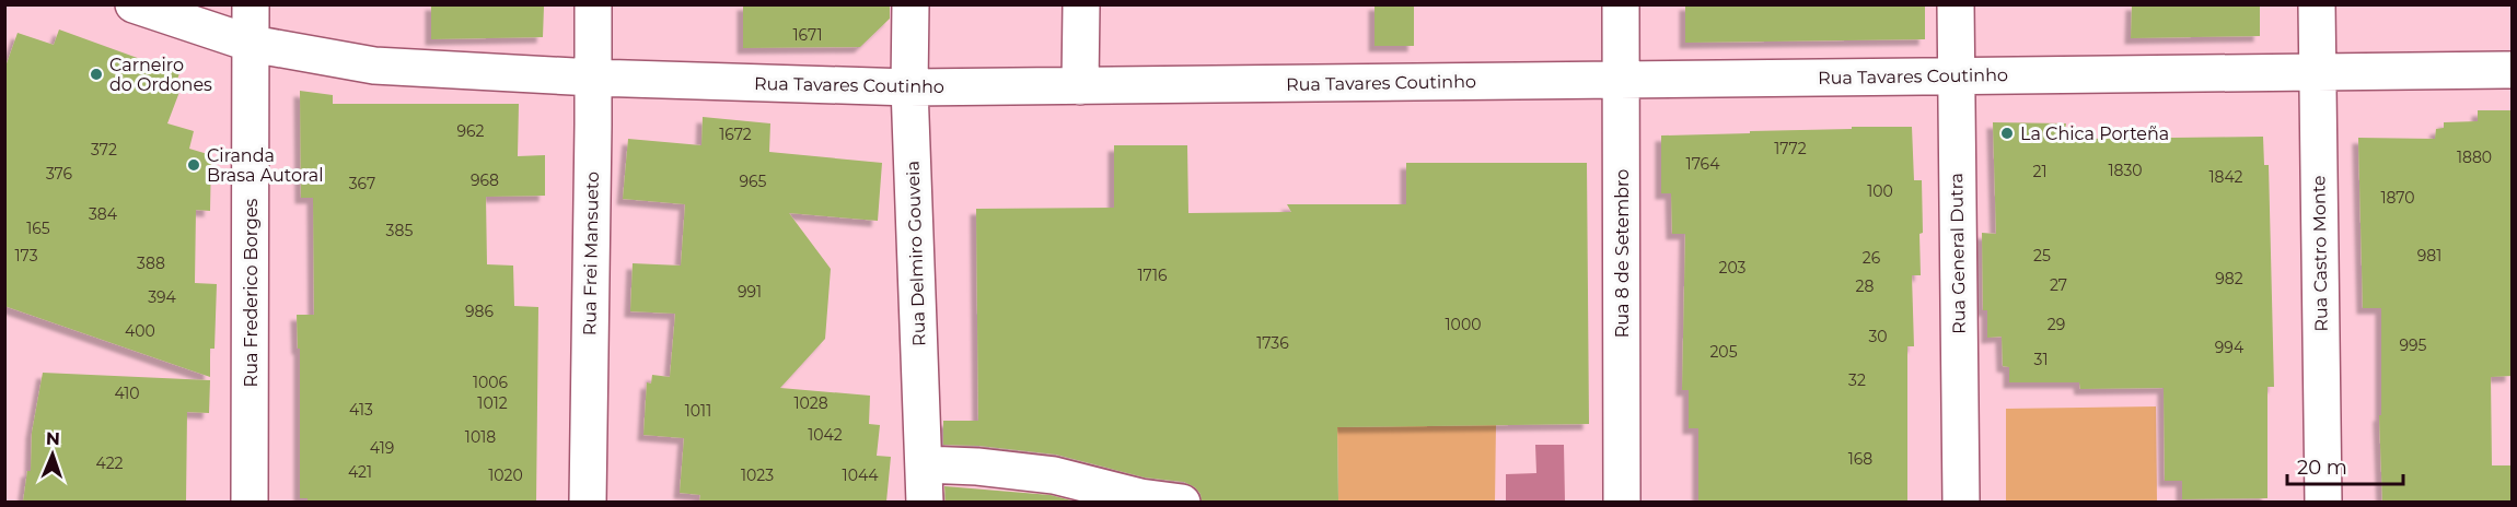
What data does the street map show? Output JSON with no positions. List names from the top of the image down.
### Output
{
  "streets": {
    "street": [
      "Rua Tavares Coutinho",
      "Rua Frei Mansueto",
      "Rua Delmiro Gouveia",
      "Rua 8 de Setembro",
      "Rua General Dutra",
      "Rua Castro Monte",
      "Rua Frederico Borges"
    ]
  },
  "crossings": [
    ["Rua Tavares Coutinho", "Rua Frei Mansueto"],
    ["Rua Tavares Coutinho", "Rua Delmiro Gouveia"],
    ["Rua Tavares Coutinho", "Rua 8 de Setembro"],
    ["Rua Tavares Coutinho", "Rua General Dutra"],
    ["Rua Tavares Coutinho", "Rua Castro Monte"],
    ["Rua Tavares Coutinho", "Rua Frederico Borges"]
  ],
  "places": ["Carneiro do Ordones", "La Chica Porteña", "Ciranda Brasa Autoral"],
  "house_numbers": [
    "1671",
    "962",
    "1672",
    "1772",
    "372",
    "1880",
    "1764",
    "1830",
    "21",
    "376",
    "1842",
    "968",
    "965",
    "367",
    "100",
    "1870",
    "384",
    "165",
    "385",
    "173",
    "25",
    "981",
    "26",
    "388",
    "203",
    "1716",
    "982",
    "27",
    "28",
    "991",
    "394",
    "986",
    "1000",
    "29",
    "400",
    "30",
    "1736",
    "995",
    "994",
    "205",
    "31",
    "32",
    "1006",
    "410",
    "1012",
    "1028",
    "413",
    "1011",
    "1042",
    "1018",
    "419",
    "168",
    "422",
    "421",
    "1020",
    "1023",
    "1044"
  ],
  "scale_bar": "20 m",
  "north": "top"
}
